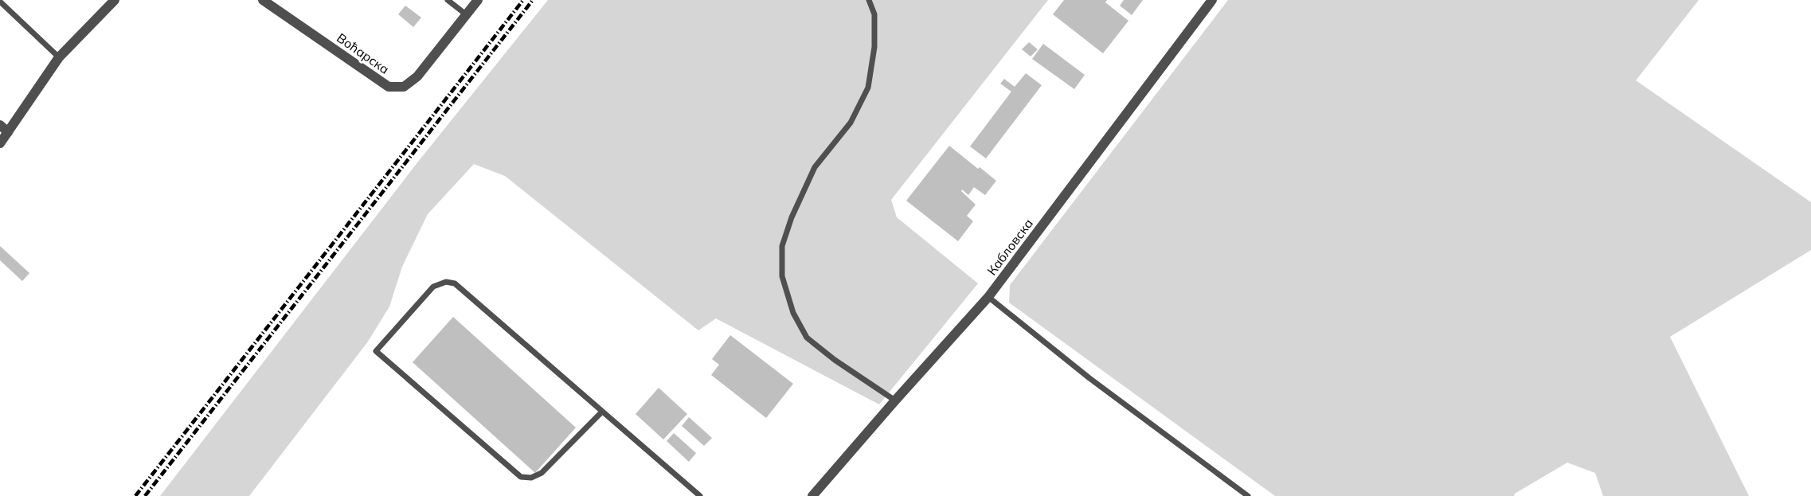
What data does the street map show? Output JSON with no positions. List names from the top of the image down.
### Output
{
  "streets": {
    "street": ["Воћарска", "Кабловска"]
  }
}
